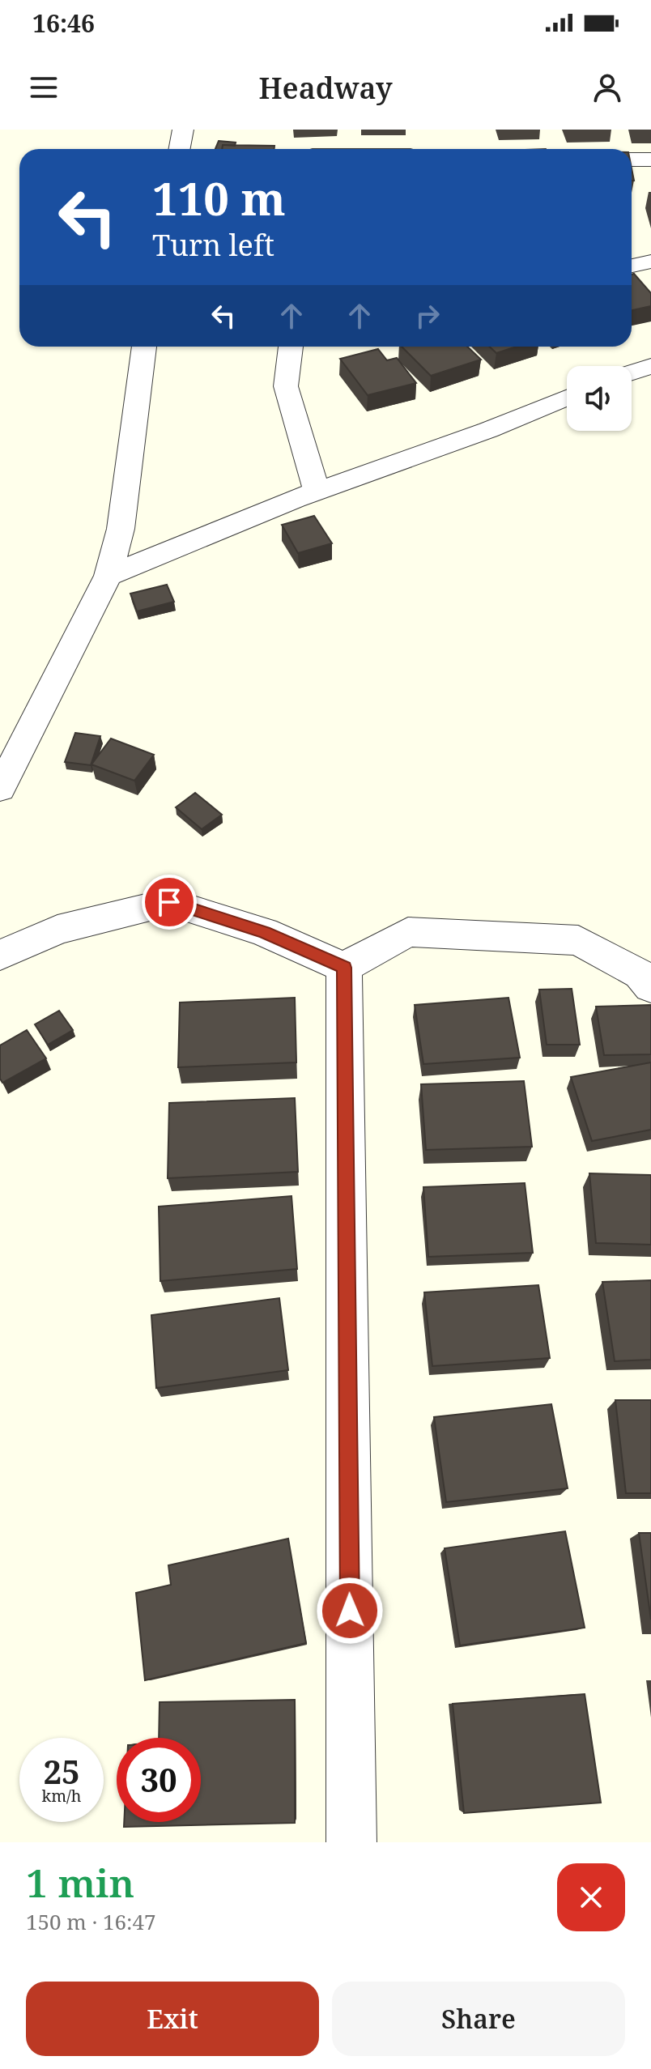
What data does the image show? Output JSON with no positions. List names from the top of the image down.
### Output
{
  "page": {
    "status": "16:46",
    "header": "Headway",
    "turn": ["110 m", "Turn left"],
    "speed": "25 km/h",
    "limit": "30",
    "heading": ["1 min", "150 m · 16:47"],
    "buttons": ["Exit", "Share"]
  }
}
